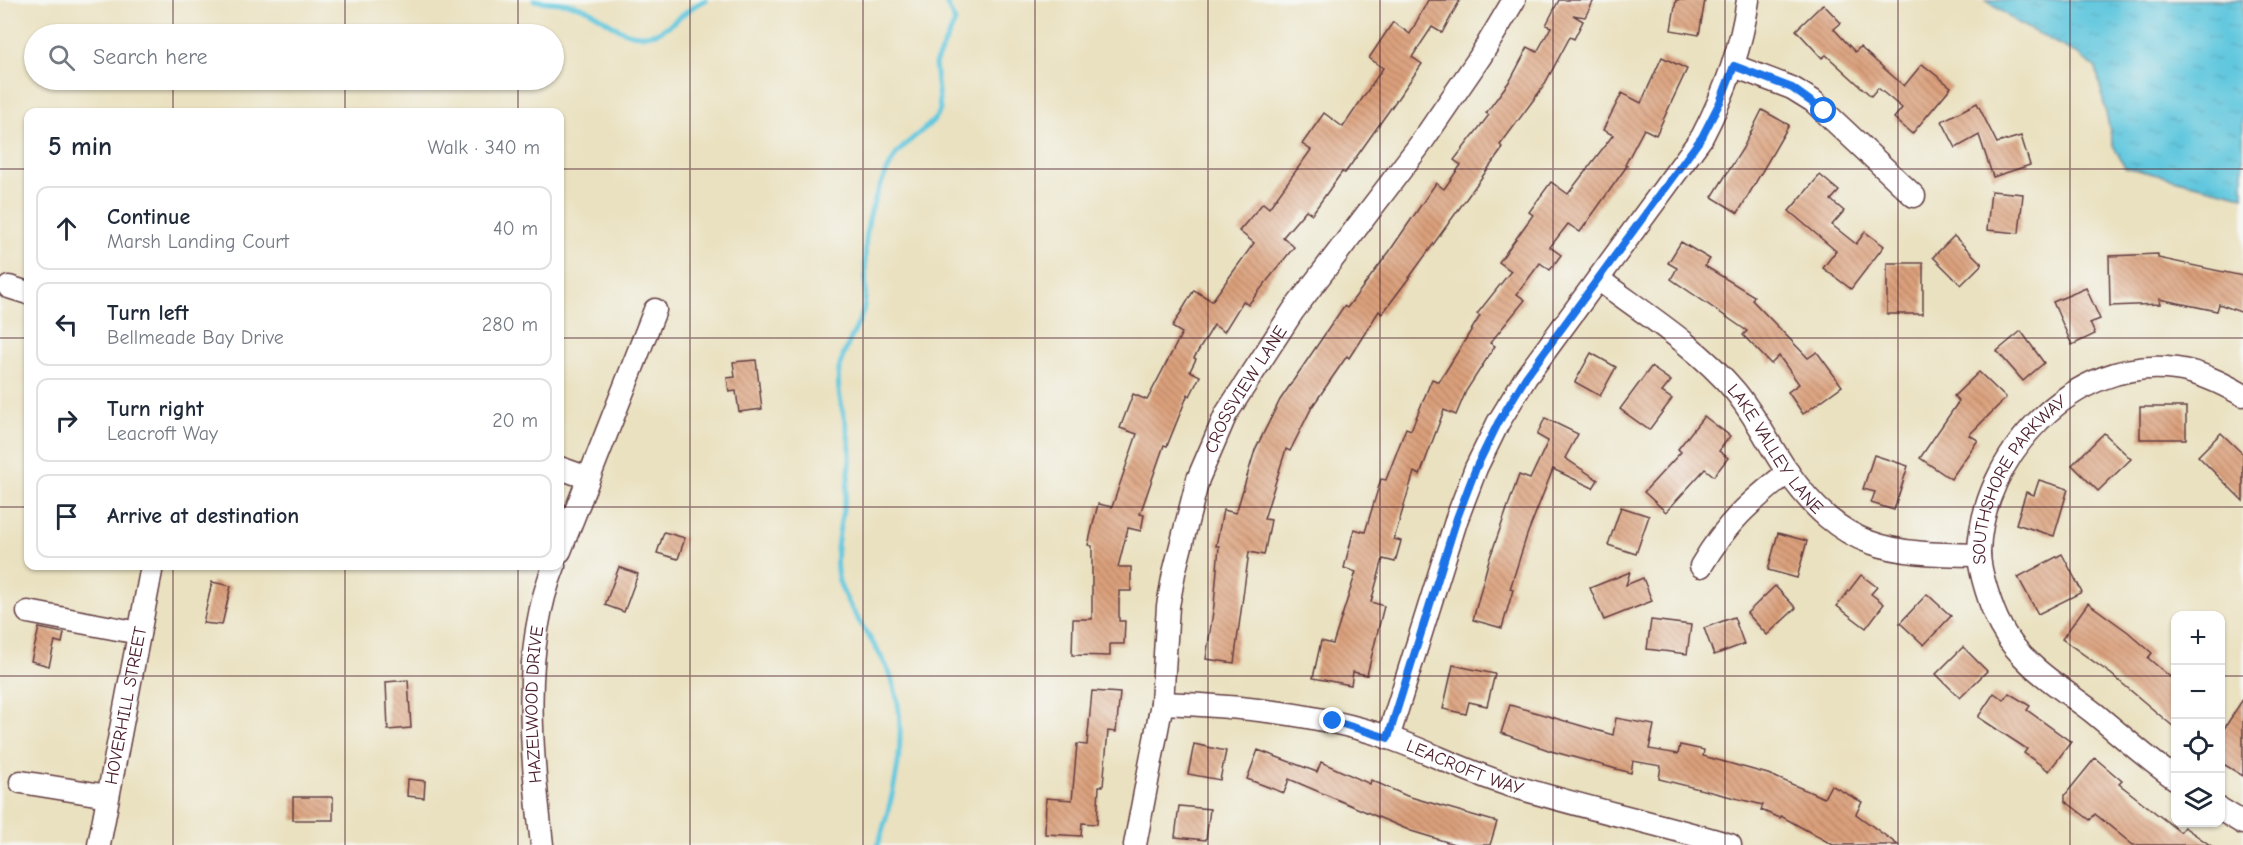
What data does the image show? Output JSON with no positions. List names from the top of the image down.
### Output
{
  "streets": {
    "street": [
      "CROSSVIEW LANE",
      "LAKE VALLEY LANE",
      "SOUTHSHORE PARKWAY",
      "HAZELWOOD DRIVE",
      "HOVERHILL STREET",
      "LEACROFT WAY"
    ]
  },
  "crossings": [
    ["CROSSVIEW LANE", "LEACROFT WAY"],
    ["LAKE VALLEY LANE", "SOUTHSHORE PARKWAY"]
  ],
  "page": {
    "search": "Search here",
    "heading": ["5 min", "Walk · 340 m"],
    "list": [
      ["Continue", "Marsh Landing Court", "40 m"],
      ["Turn left", "Bellmeade Bay Drive", "280 m"],
      ["Turn right", "Leacroft Way", "20 m"],
      "Arrive at destination"
    ],
    "map_buttons": ["+", "−"]
  }
}
